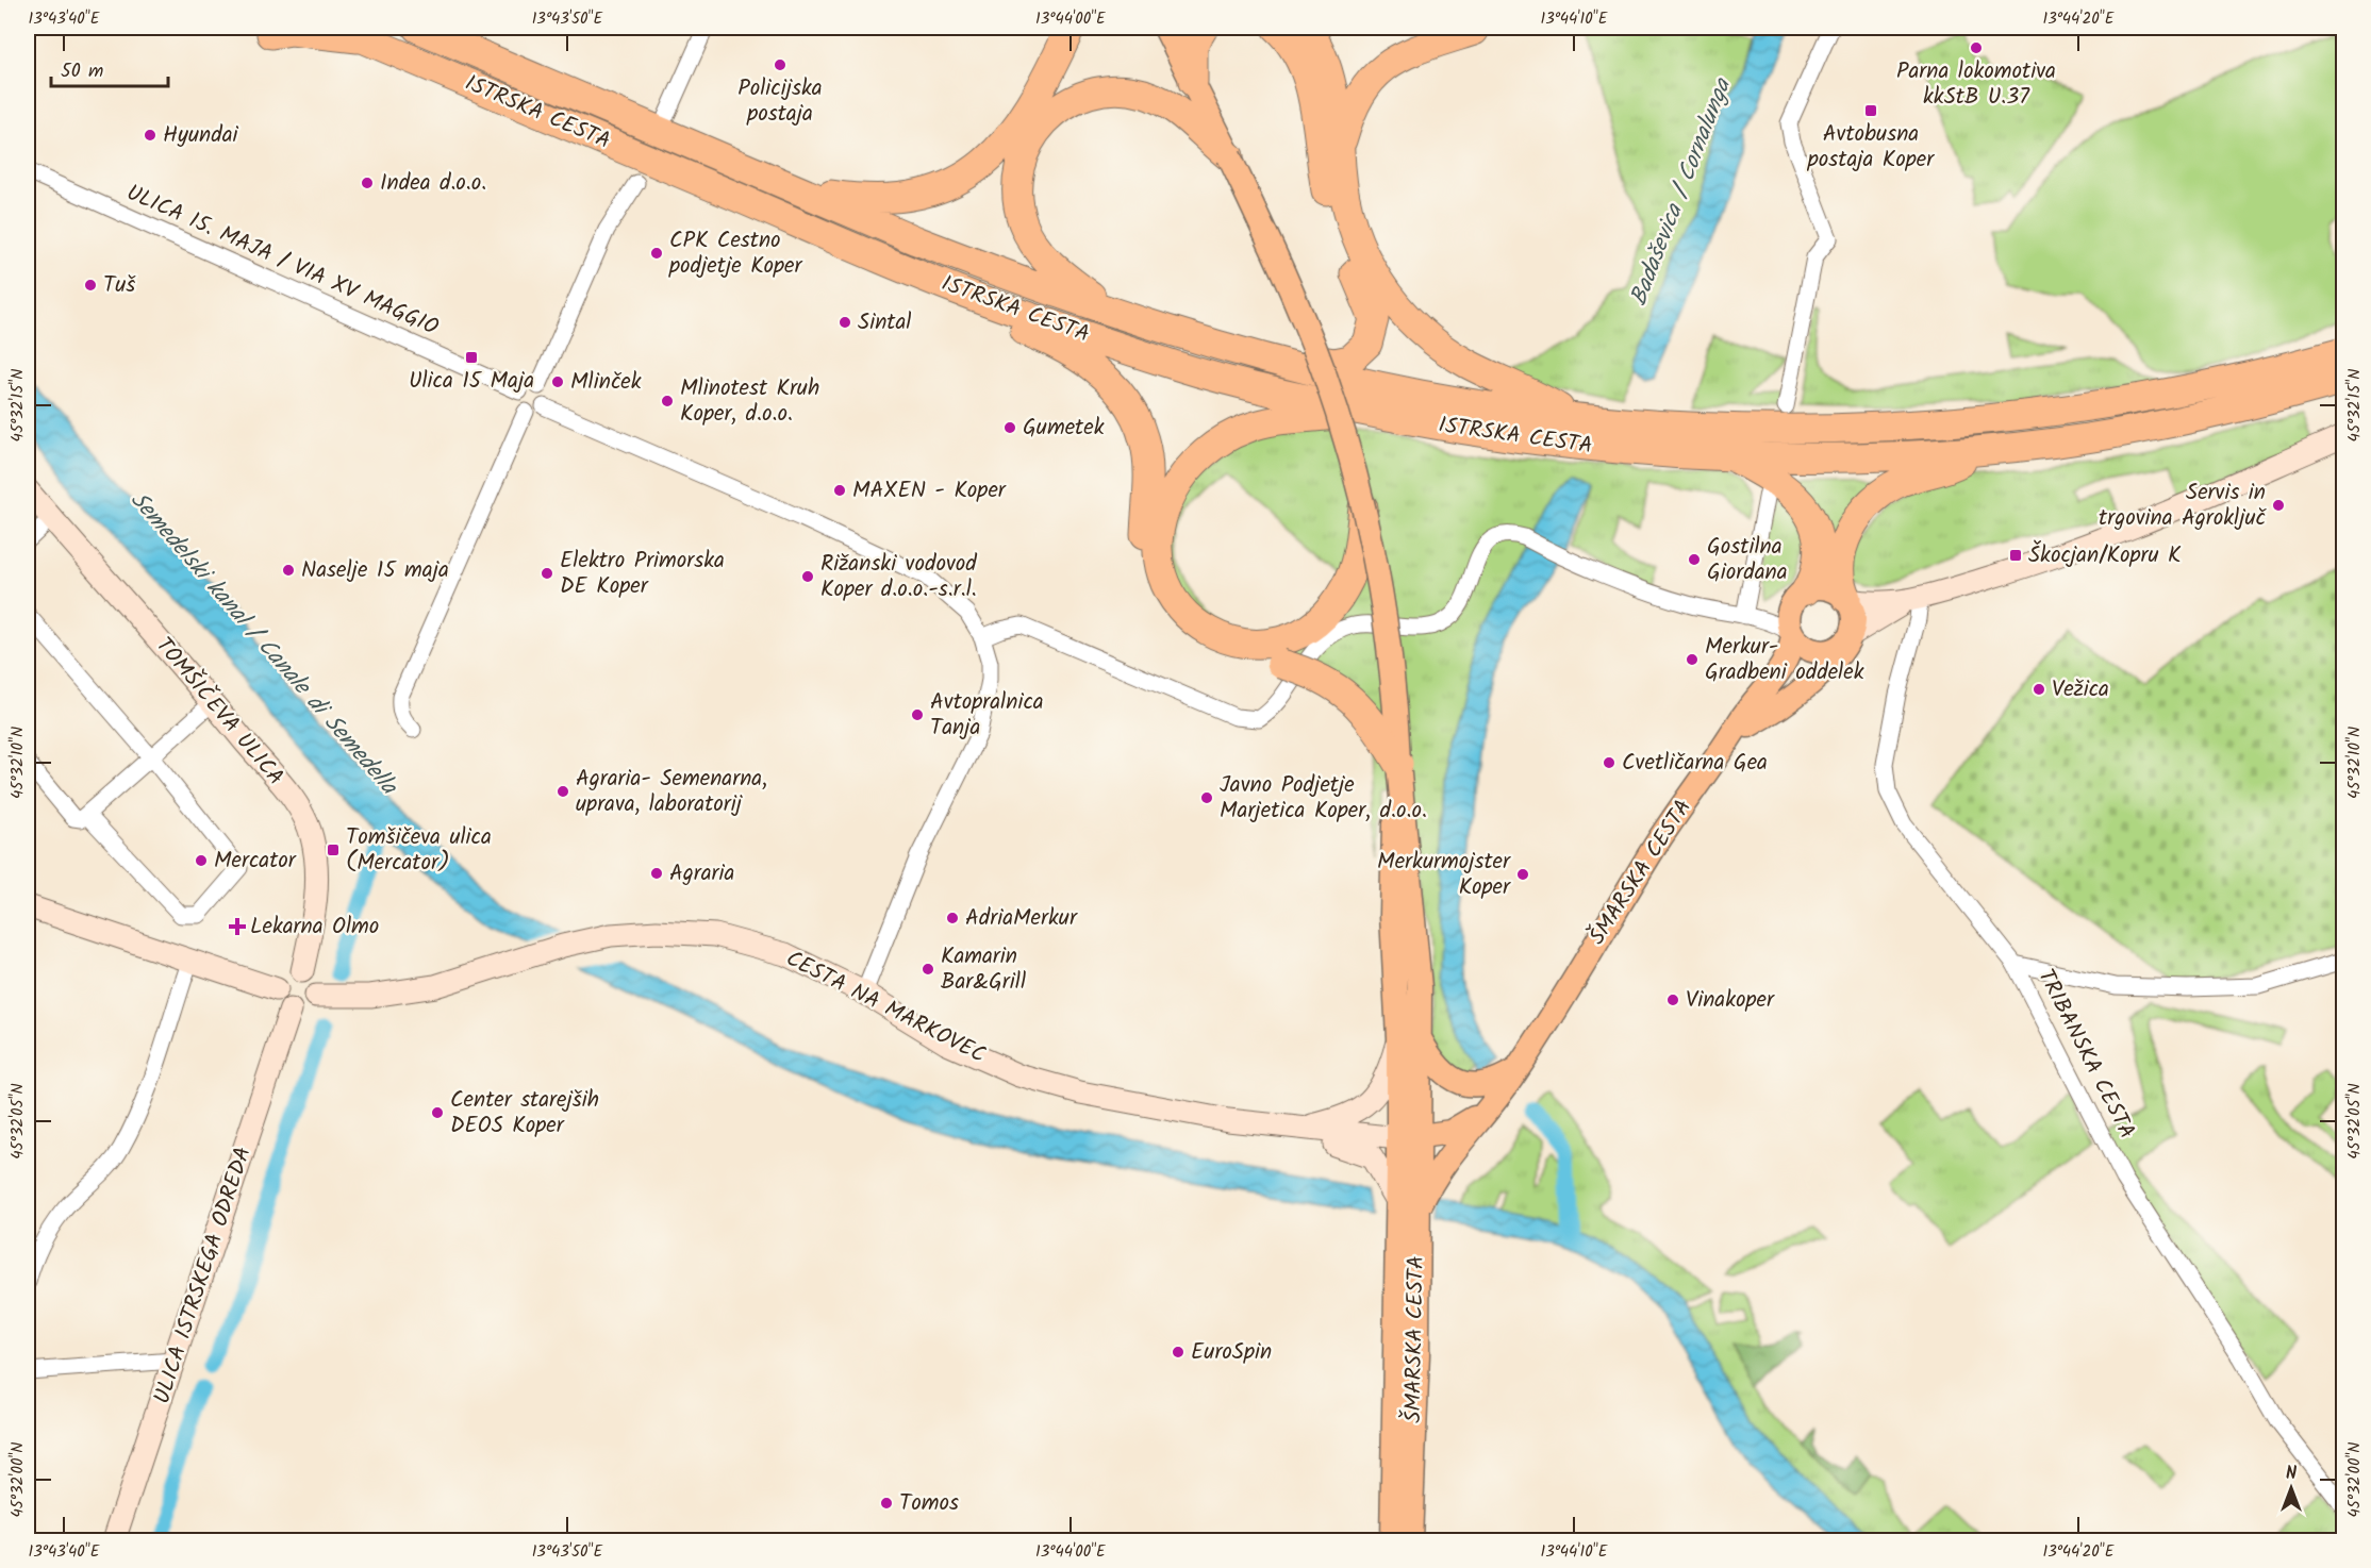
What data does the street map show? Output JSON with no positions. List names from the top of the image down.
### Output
{
  "streets": {
    "highway": ["ISTRSKA CESTA"],
    "main road": ["ŠMARSKA CESTA"],
    "street": [
      "ULICA 15. MAJA / VIA XV MAGGIO",
      "TOMŠIČEVA ULICA",
      "CESTA NA MARKOVEC",
      "TRIBANSKA CESTA",
      "ULICA ISTRSKEGA ODREDA"
    ]
  },
  "crossings": [
    ["TOMŠIČEVA ULICA", "CESTA NA MARKOVEC"],
    ["TOMŠIČEVA ULICA", "ULICA ISTRSKEGA ODREDA"],
    ["ŠMARSKA CESTA", "CESTA NA MARKOVEC"],
    ["CESTA NA MARKOVEC", "ULICA ISTRSKEGA ODREDA"]
  ],
  "water": ["Badaševica / Cornalunga", "Semedelski kanal / Canale di Semedella"],
  "places": {
    "other": [
      "Parna lokomotiva kkStB U.37",
      "Policijska postaja",
      "Hyundai",
      "Indea d.o.o.",
      "CPK Cestno podjetje Koper",
      "Tuš",
      "Sintal",
      "Mlinček",
      "Mlinotest Kruh Koper, d.o.o.",
      "Gumetek",
      "MAXEN - Koper",
      "Servis in trgovina Agroključ",
      "Gostilna Giordana",
      "Naselje 15 maja",
      "Elektro Primorska DE Koper",
      "Rižanski vodovod Koper d.o.o.-s.r.l.",
      "Merkur- Gradbeni oddelek",
      "Vežica",
      "Avtopralnica Tanja",
      "Cvetličarna Gea",
      "Agraria- Semenarna, uprava, laboratorij",
      "Javno Podjetje Marjetica Koper, d.o.o.",
      "Mercator",
      "Agraria",
      "Merkurmojster Koper",
      "AdriaMerkur",
      "Kamarin Bar&Grill",
      "Vinakoper",
      "Center starejših DEOS Koper",
      "EuroSpin",
      "Tomos"
    ],
    "transit": [
      "Avtobusna postaja Koper",
      "Ulica 15 Maja",
      "Škocjan/Kopru K",
      "Tomšičeva ulica (Mercator)"
    ],
    "health": ["Lekarna Olmo"]
  },
  "scale_bar": "50 m",
  "north": "top",
  "coordinates": [
    "13°43'40\"E",
    "13°43'50\"E",
    "13°44'00\"E",
    "13°44'10\"E",
    "13°44'20\"E",
    "45°32'15\"N",
    "45°32'10\"N",
    "45°32'05\"N",
    "45°32'00\"N"
  ]
}
